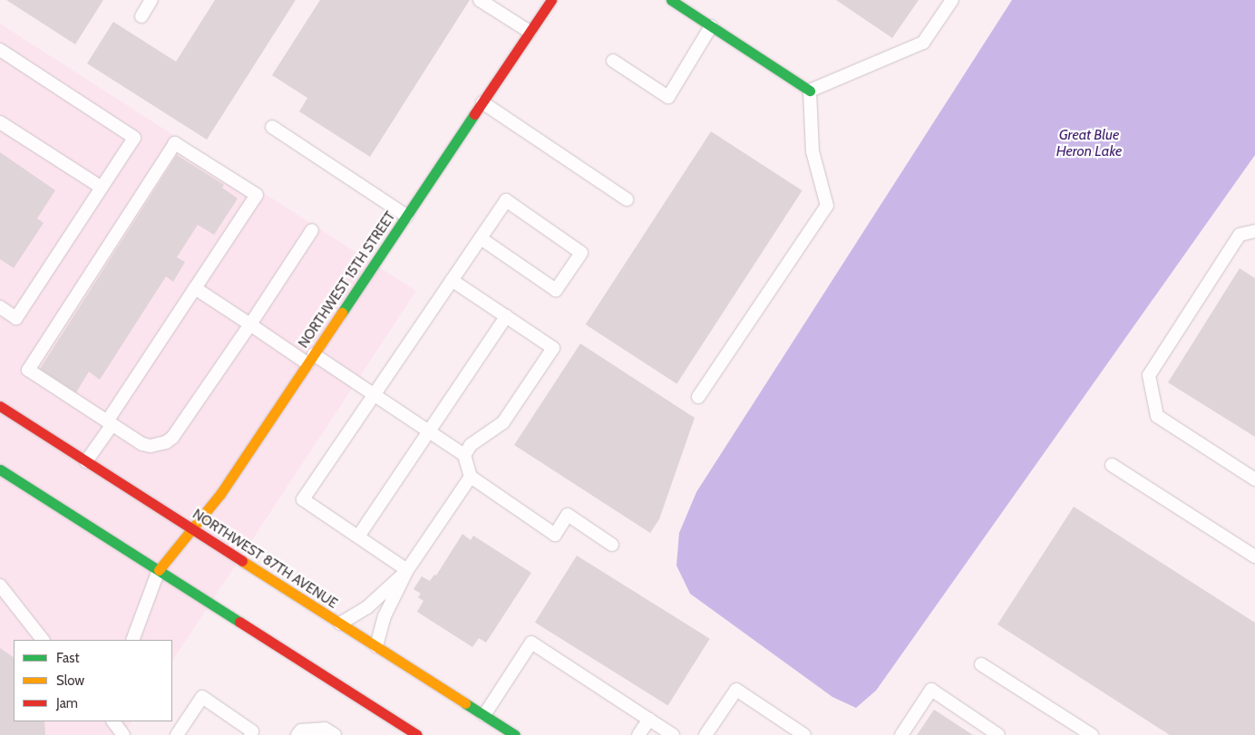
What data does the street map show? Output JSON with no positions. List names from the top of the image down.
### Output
{
  "streets": {
    "main road": ["NORTHWEST 15TH STREET", "NORTHWEST 87TH AVENUE"]
  },
  "crossings": [
    ["NORTHWEST 15TH STREET", "NORTHWEST 87TH AVENUE"]
  ],
  "water": ["Great Blue Heron Lake"],
  "legend": ["Fast", "Slow", "Jam"]
}
